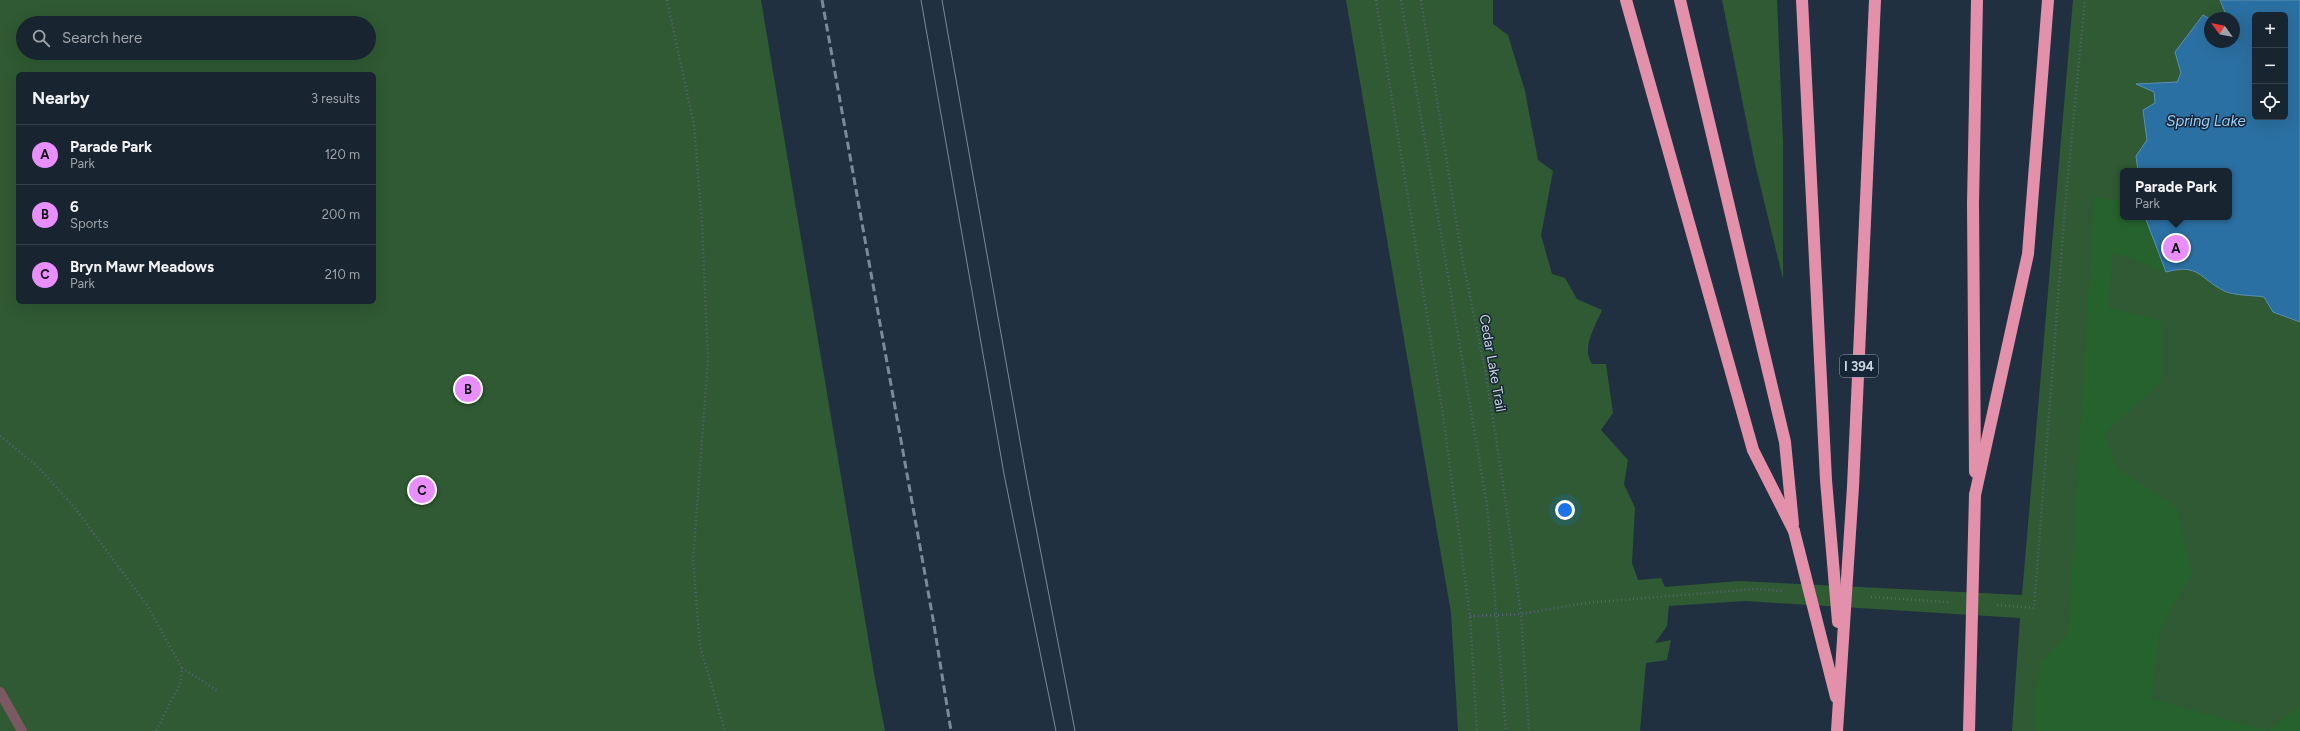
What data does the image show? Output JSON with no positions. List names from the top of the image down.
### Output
{
  "streets": {
    "highway": ["I 394"],
    "path": ["Cedar Lake Trail"]
  },
  "water": ["Spring Lake"],
  "north": "top left",
  "page": {
    "map_buttons": ["+", "−"],
    "search": "Search here",
    "heading": ["Nearby", "3 results"],
    "list": [
      {
        "mark": "A",
        "name": "Parade Park",
        "note": "Park",
        "value": "120 m"
      },
      {
        "mark": "B",
        "name": "6",
        "note": "Sports",
        "value": "200 m"
      },
      {
        "mark": "C",
        "name": "Bryn Mawr Meadows",
        "note": "Park",
        "value": "210 m"
      }
    ],
    "popup": ["Parade Park", "Park"],
    "pins": ["A", "B", "C"]
  }
}
